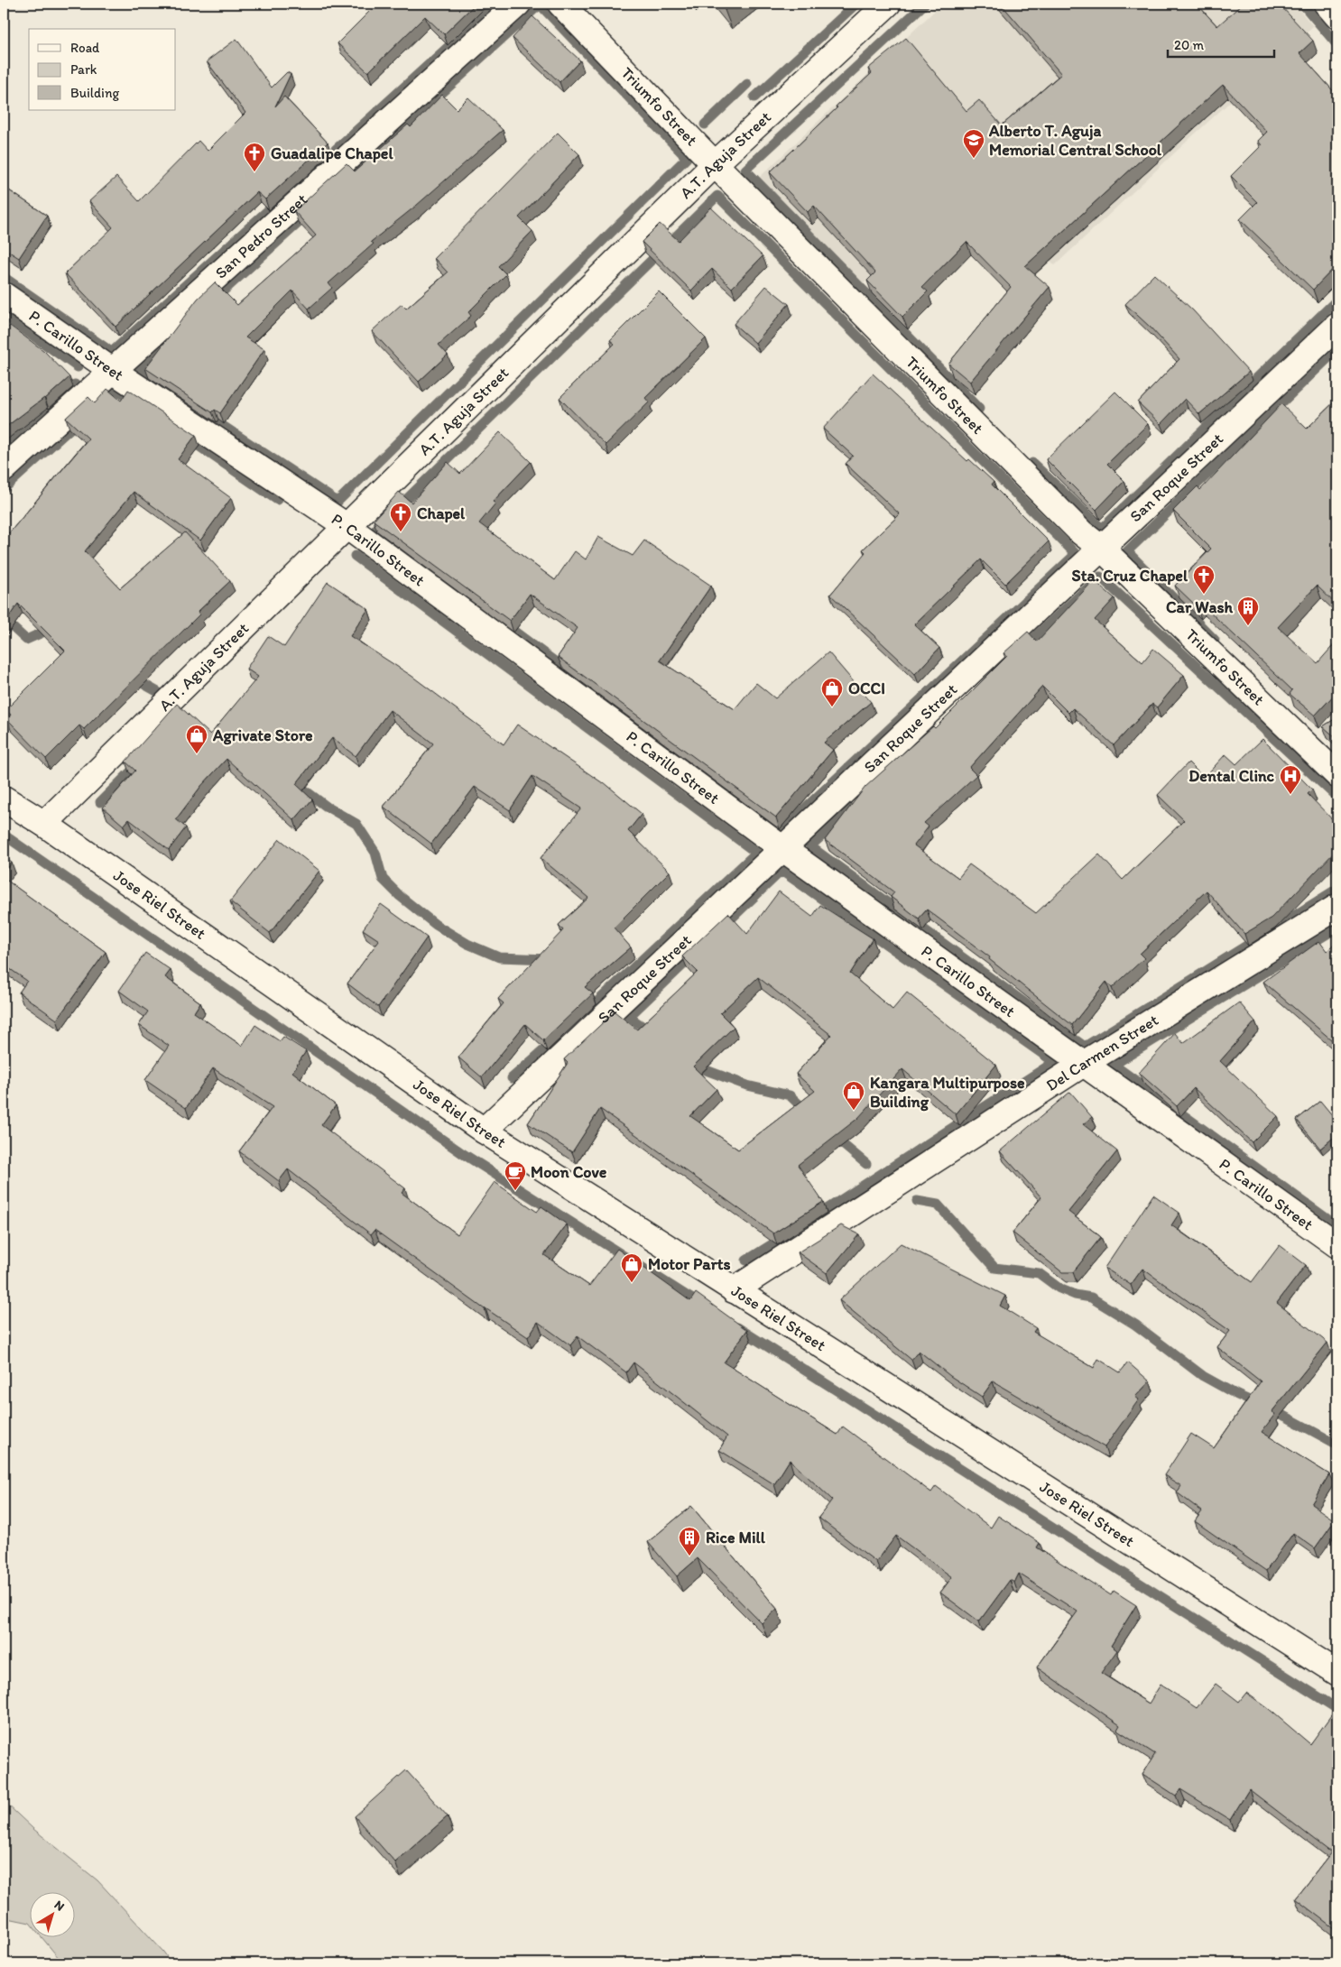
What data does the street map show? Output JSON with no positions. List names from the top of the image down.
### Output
{
  "streets": {
    "main road": [
      "Triumfo Street",
      "A.T. Aguja Street",
      "San Pedro Street",
      "P. Carillo Street",
      "San Roque Street",
      "Jose Riel Street",
      "Del Carmen Street"
    ]
  },
  "crossings": [
    ["Triumfo Street", "A.T. Aguja Street"],
    ["Triumfo Street", "San Roque Street"],
    ["A.T. Aguja Street", "P. Carillo Street"],
    ["A.T. Aguja Street", "Jose Riel Street"],
    ["San Pedro Street", "P. Carillo Street"],
    ["P. Carillo Street", "San Roque Street"],
    ["P. Carillo Street", "Del Carmen Street"],
    ["San Roque Street", "Jose Riel Street"],
    ["Jose Riel Street", "Del Carmen Street"]
  ],
  "places": {
    "school or university": ["Alberto T. Aguja Memorial Central School"],
    "church": ["Guadalipe Chapel", "Chapel", "Sta. Cruz Chapel"],
    "building": ["Car Wash", "Rice Mill"],
    "shop": [
      "OCCI",
      "Agrivate Store",
      "Kangara Multipurpose Building",
      "Motor Parts"
    ],
    "hospital": ["Dental Clinc"],
    "cafe": ["Moon Cove"]
  },
  "legend": ["Road", "Park", "Building"],
  "scale_bar": "20 m",
  "north": "top right"
}
